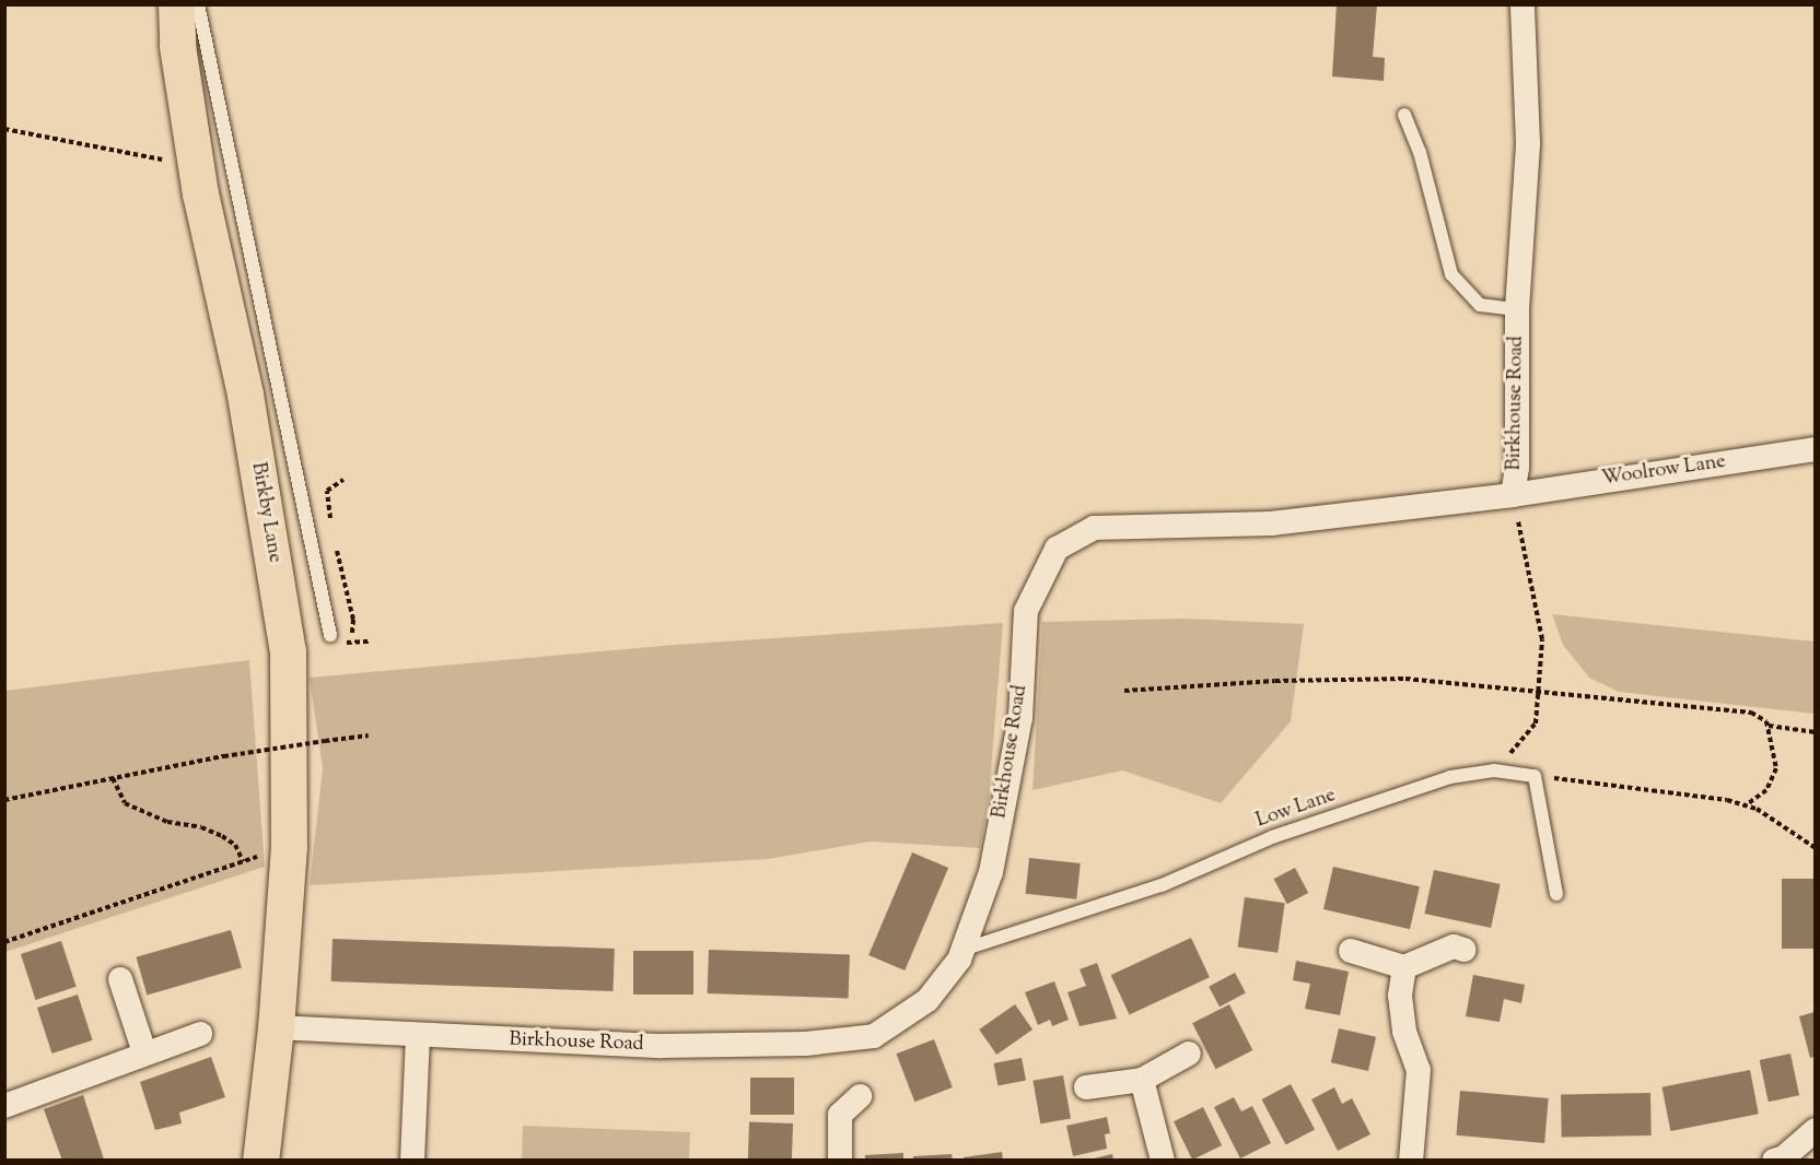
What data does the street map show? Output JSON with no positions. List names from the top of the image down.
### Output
{
  "streets": {
    "main road": ["Birkby Lane"],
    "street": ["Birkhouse Road", "Woolrow Lane"],
    "lane": ["Low Lane"]
  },
  "crossings": [
    ["Birkhouse Road", "Woolrow Lane"],
    ["Birkhouse Road", "Birkby Lane"],
    ["Birkhouse Road", "Low Lane"]
  ]
}
